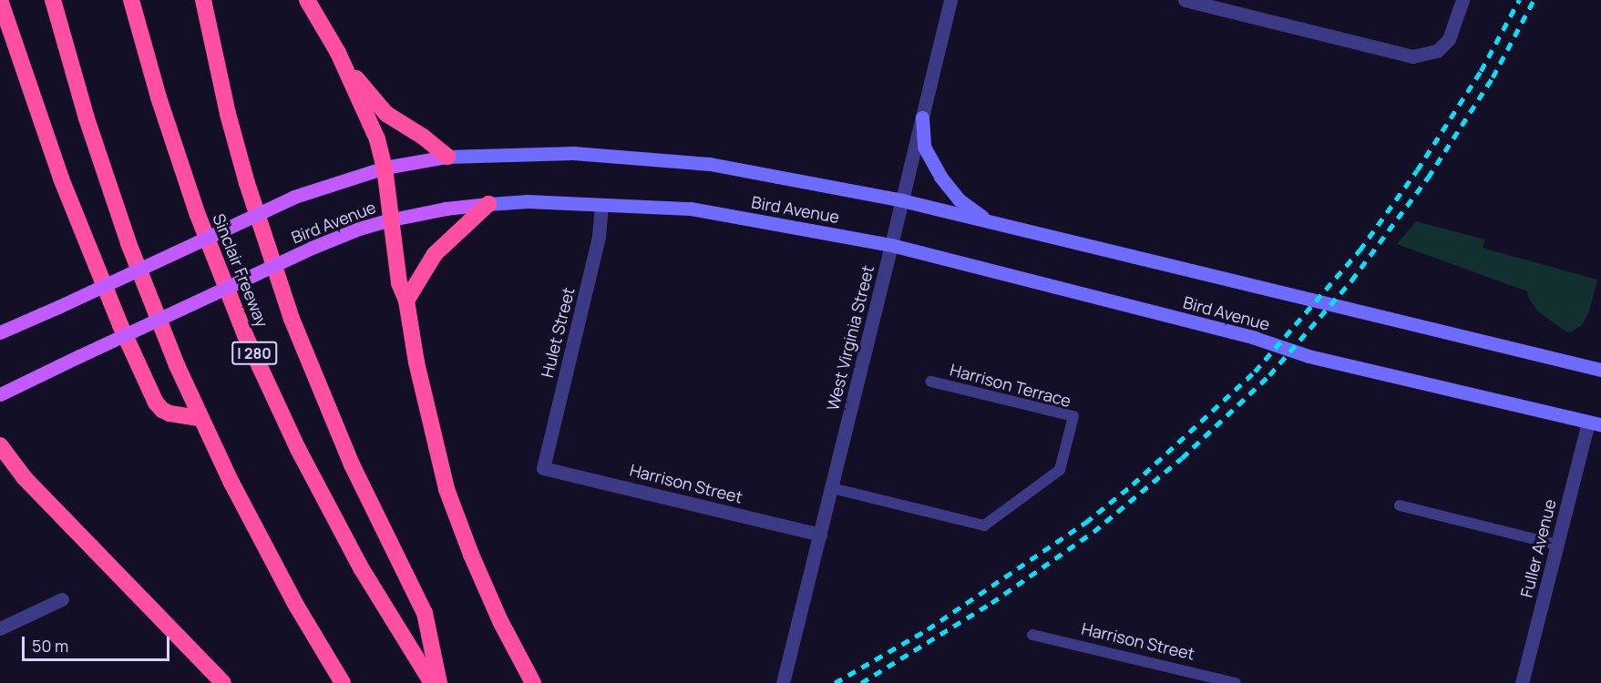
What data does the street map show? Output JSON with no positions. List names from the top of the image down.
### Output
{
  "streets": {
    "highway": ["Sinclair Freeway", "I 280"],
    "main road": ["Bird Avenue"],
    "street": [
      "Hulet Street",
      "West Virginia Street",
      "Harrison Street",
      "Fuller Avenue"
    ],
    "lane": ["Harrison Terrace"]
  },
  "crossings": [
    ["Bird Avenue", "Hulet Street"],
    ["Bird Avenue", "West Virginia Street"],
    ["Bird Avenue", "Fuller Avenue"],
    ["Hulet Street", "Harrison Street"],
    ["West Virginia Street", "Harrison Terrace"],
    ["West Virginia Street", "Harrison Street"]
  ],
  "scale_bar": "50 m"
}
